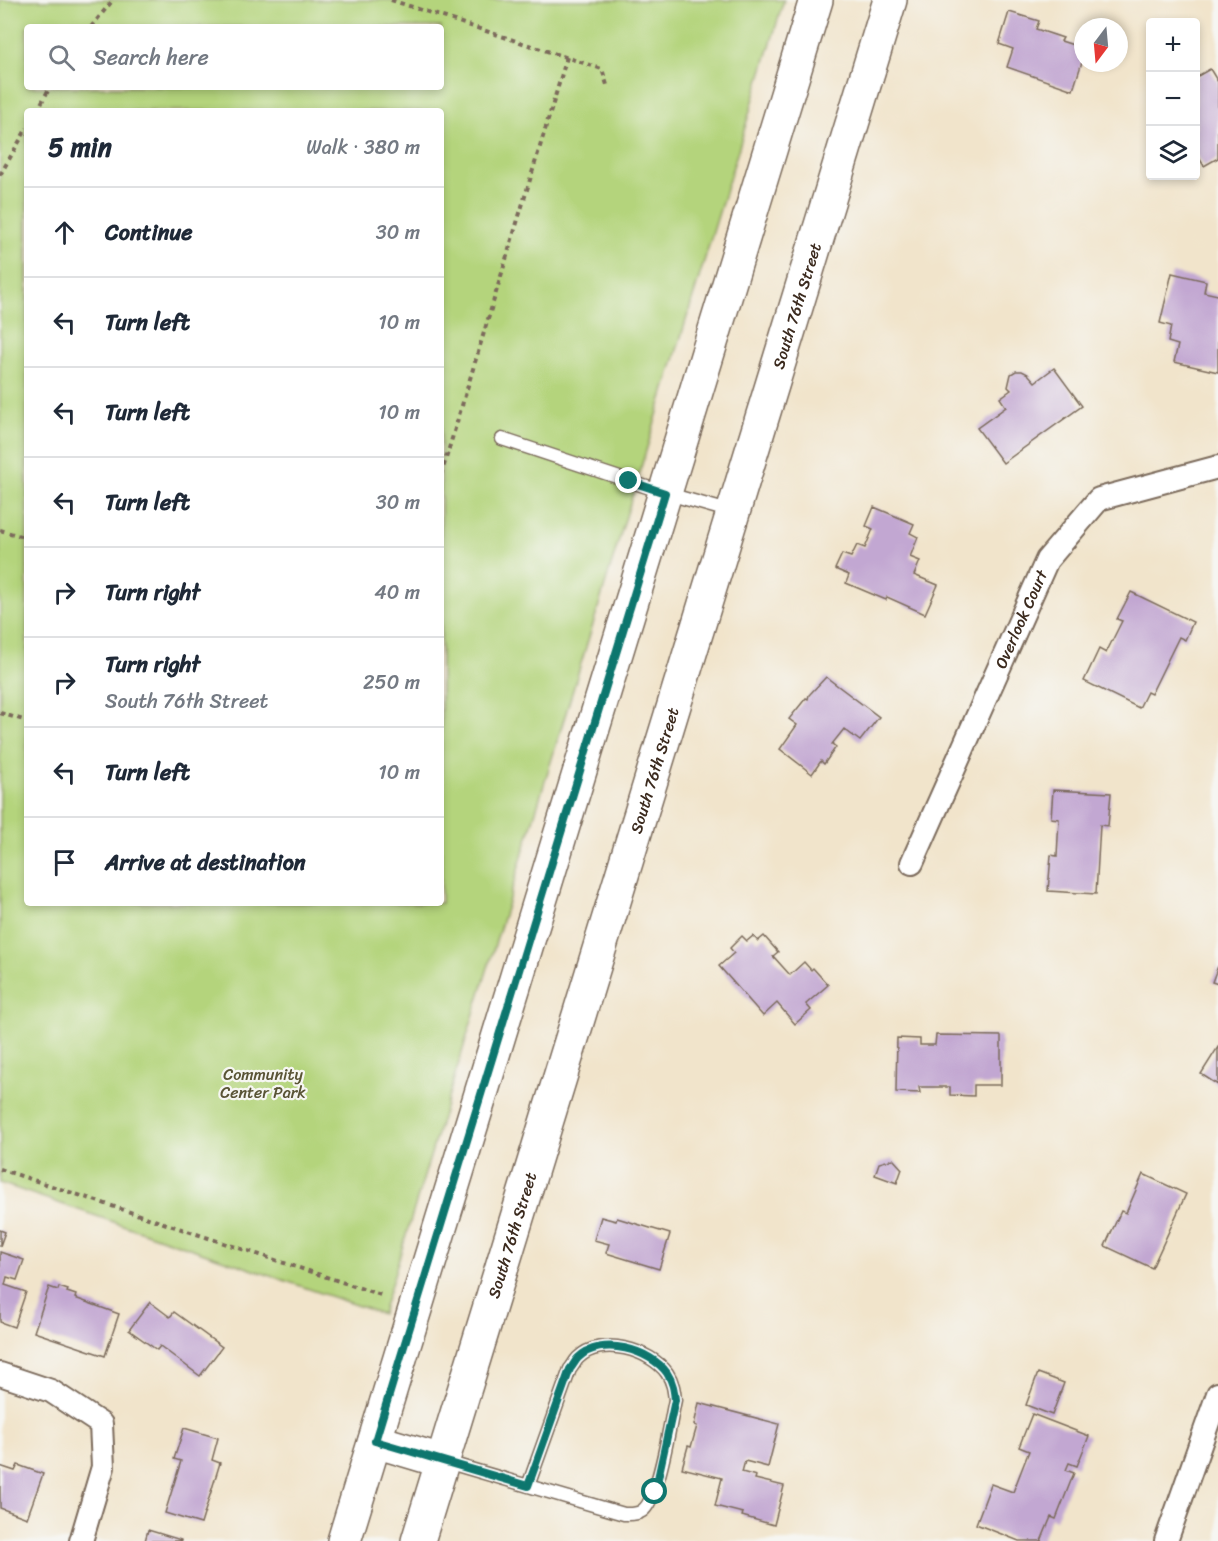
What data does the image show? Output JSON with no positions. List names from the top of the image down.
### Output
{
  "streets": {
    "main road": ["South 76th Street"],
    "street": ["Overlook Court"]
  },
  "parks": ["Community Center Park"],
  "north": "bottom",
  "page": {
    "map_buttons": ["+", "−"],
    "search": "Search here",
    "heading": ["5 min", "Walk · 380 m"],
    "list": [
      ["Continue", "30 m"],
      ["Turn left", "10 m"],
      ["Turn left", "10 m"],
      ["Turn left", "30 m"],
      ["Turn right", "40 m"],
      ["Turn right", "South 76th Street", "250 m"],
      ["Turn left", "10 m"],
      "Arrive at destination"
    ]
  }
}
